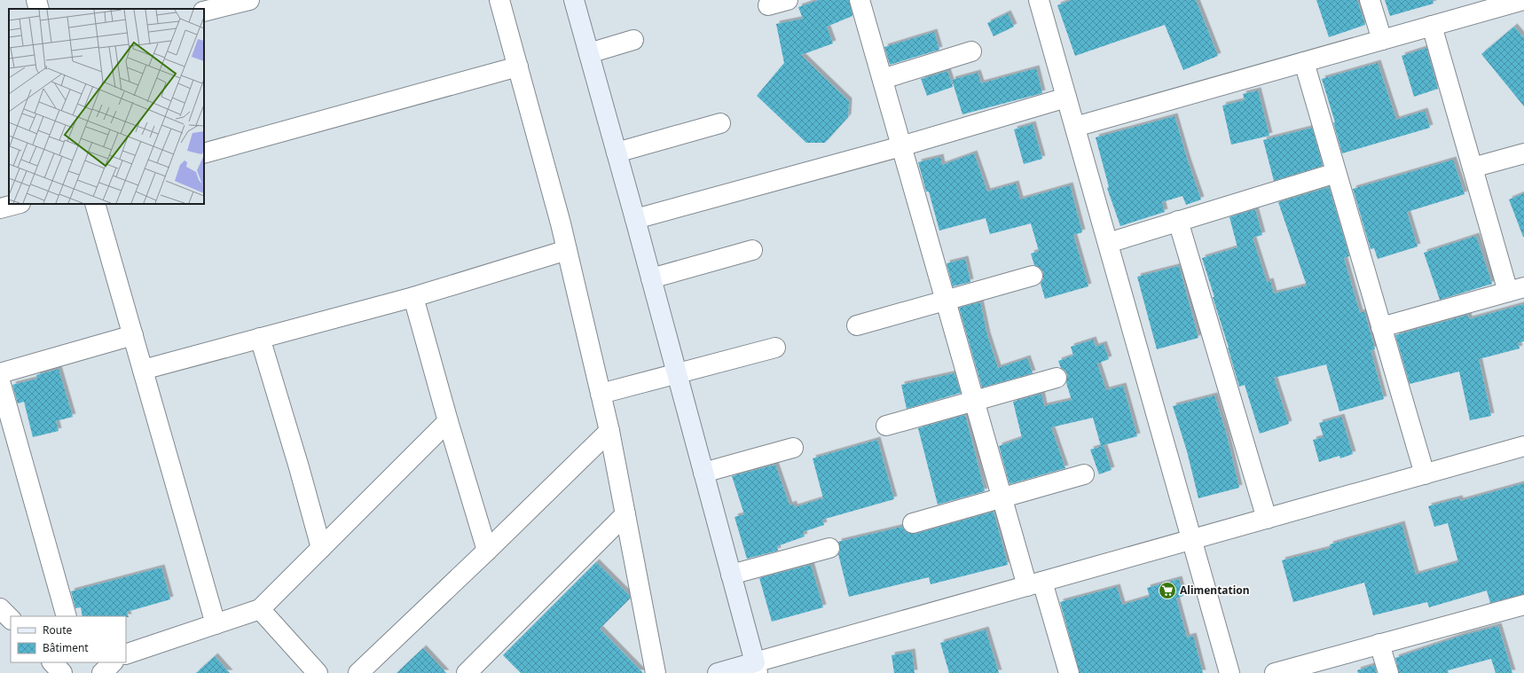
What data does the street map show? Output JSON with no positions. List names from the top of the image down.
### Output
{
  "places": {
    "supermarket": ["Alimentation"]
  },
  "legend": ["Route", "Bâtiment"]
}
